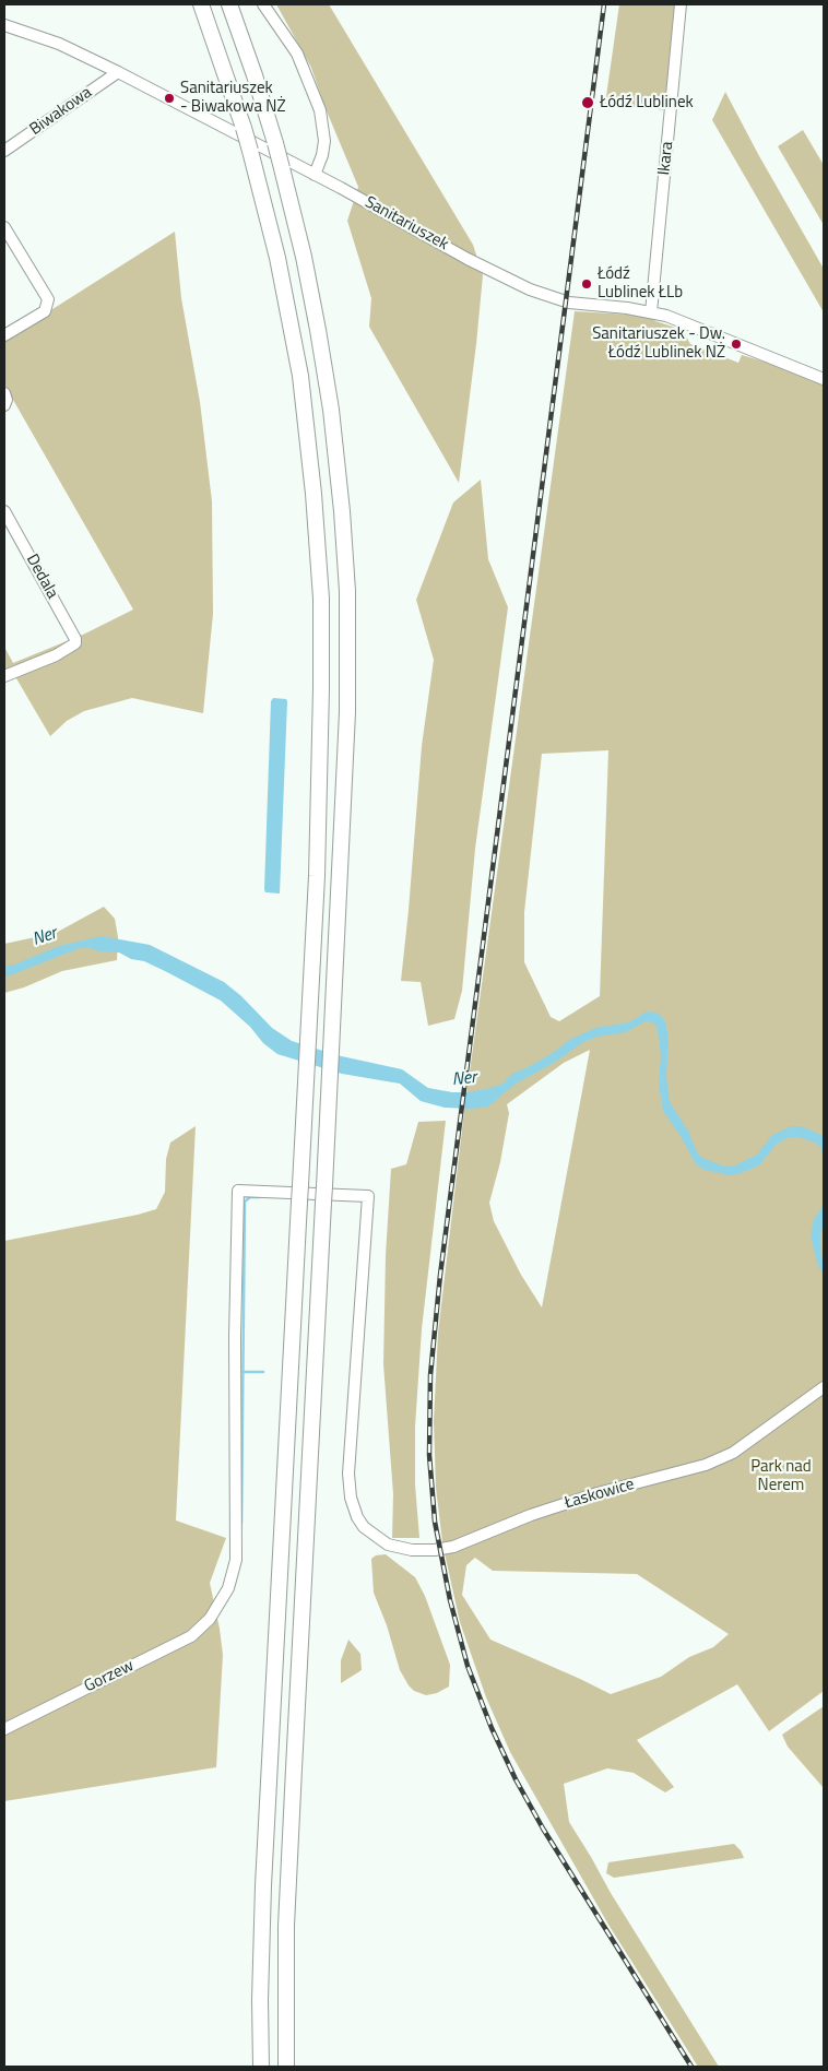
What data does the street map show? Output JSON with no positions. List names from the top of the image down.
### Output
{
  "streets": {
    "street": [
      "Biwakowa",
      "Ikara",
      "Sanitariuszek",
      "Dedala",
      "Łaskowice",
      "Gorzew"
    ]
  },
  "crossings": [
    ["Biwakowa", "Sanitariuszek"],
    ["Ikara", "Sanitariuszek"],
    ["Łaskowice", "Gorzew"]
  ],
  "water": ["Ner"],
  "parks": ["Park nad Nerem"],
  "places": [
    "Sanitariuszek - Biwakowa NŻ",
    "Łódź Lublinek",
    "Łódź Lublinek ŁLb",
    "Sanitariuszek - Dw. Łódź Lublinek NŻ"
  ]
}
